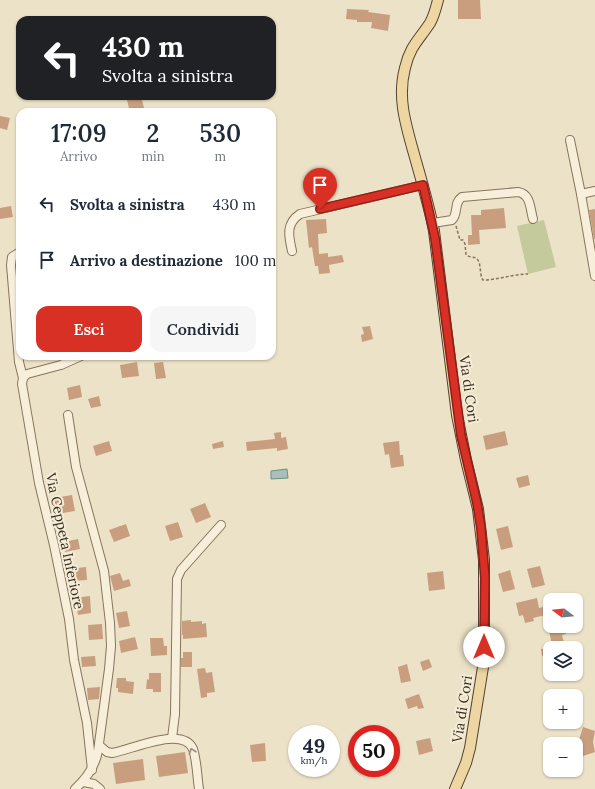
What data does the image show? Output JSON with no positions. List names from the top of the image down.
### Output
{
  "streets": {
    "main road": ["Via di Cori"],
    "street": ["Via Ceppeta Inferiore"]
  },
  "north": "left",
  "page": {
    "turn": ["430 m", "Svolta a sinistra"],
    "eta": [
      "17:09",
      "Arrivo",
      "2",
      "min",
      "530",
      "m"
    ],
    "list": [
      {
        "name": "Svolta a sinistra",
        "value": "430 m"
      },
      {
        "name": "Arrivo a destinazione",
        "value": "100 m"
      }
    ],
    "buttons": ["Esci", "Condividi"],
    "map_buttons": ["+", "−"],
    "speed": "49 km/h",
    "limit": "50"
  }
}
